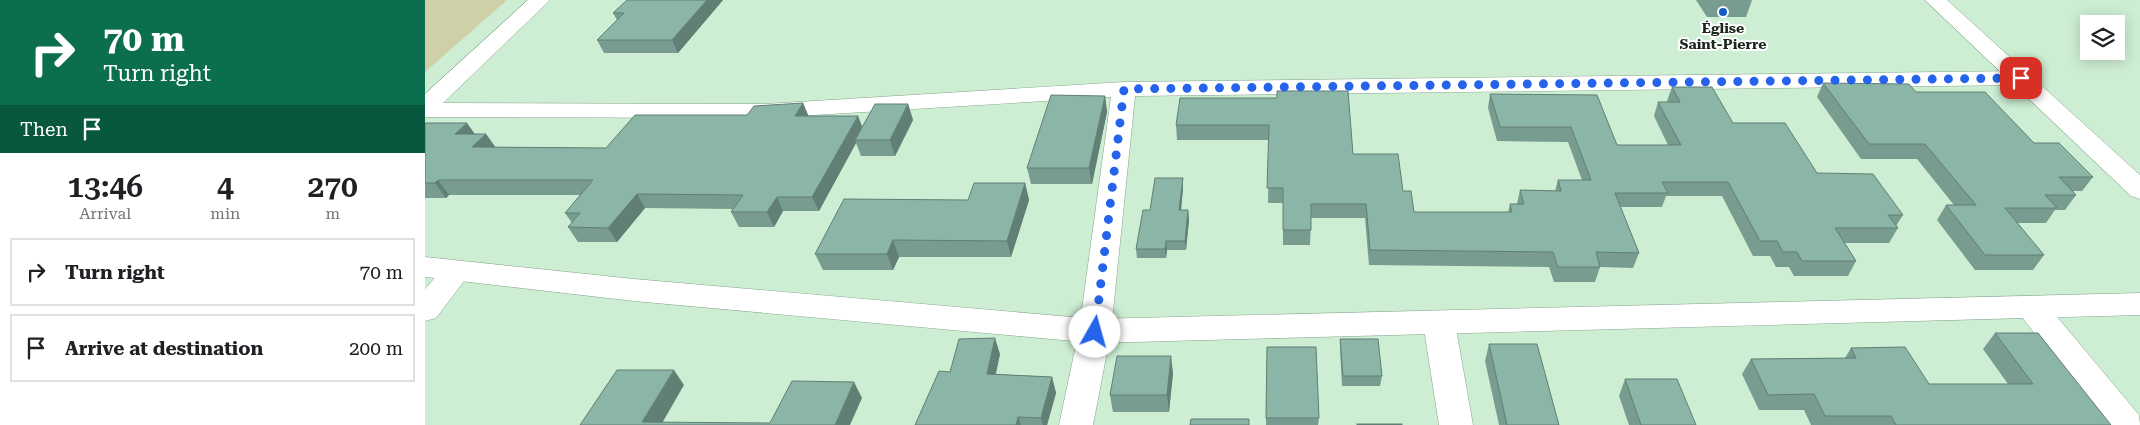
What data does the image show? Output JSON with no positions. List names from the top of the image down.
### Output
{
  "places": ["Église Saint-Pierre"],
  "page": {
    "turn": ["70 m", "Turn right"],
    "then": "Then",
    "eta": [
      "13:46",
      "Arrival",
      "4",
      "min",
      "270",
      "m"
    ],
    "list": [
      {
        "name": "Turn right",
        "value": "70 m"
      },
      {
        "name": "Arrive at destination",
        "value": "200 m"
      }
    ]
  }
}
